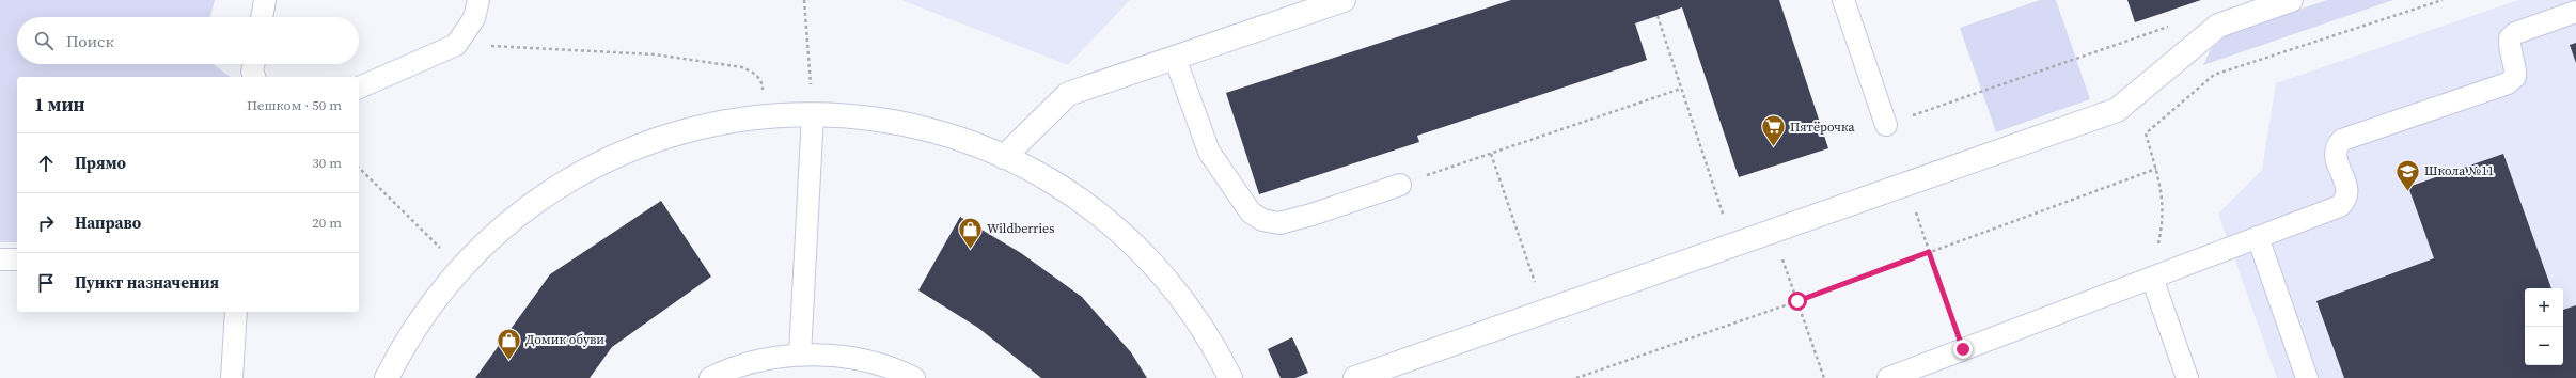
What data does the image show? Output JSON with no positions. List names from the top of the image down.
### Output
{
  "places": {
    "supermarket": ["Пятёрочка"],
    "school or university": ["Школа №11"],
    "shop": ["Wildberries", "Домик обуви"]
  },
  "page": {
    "search": "Поиск",
    "heading": ["1 мин", "Пешком · 50 m"],
    "list": [
      ["Прямо", "30 m"],
      ["Направо", "20 m"],
      "Пункт назначения"
    ],
    "map_buttons": ["+", "−"]
  }
}
